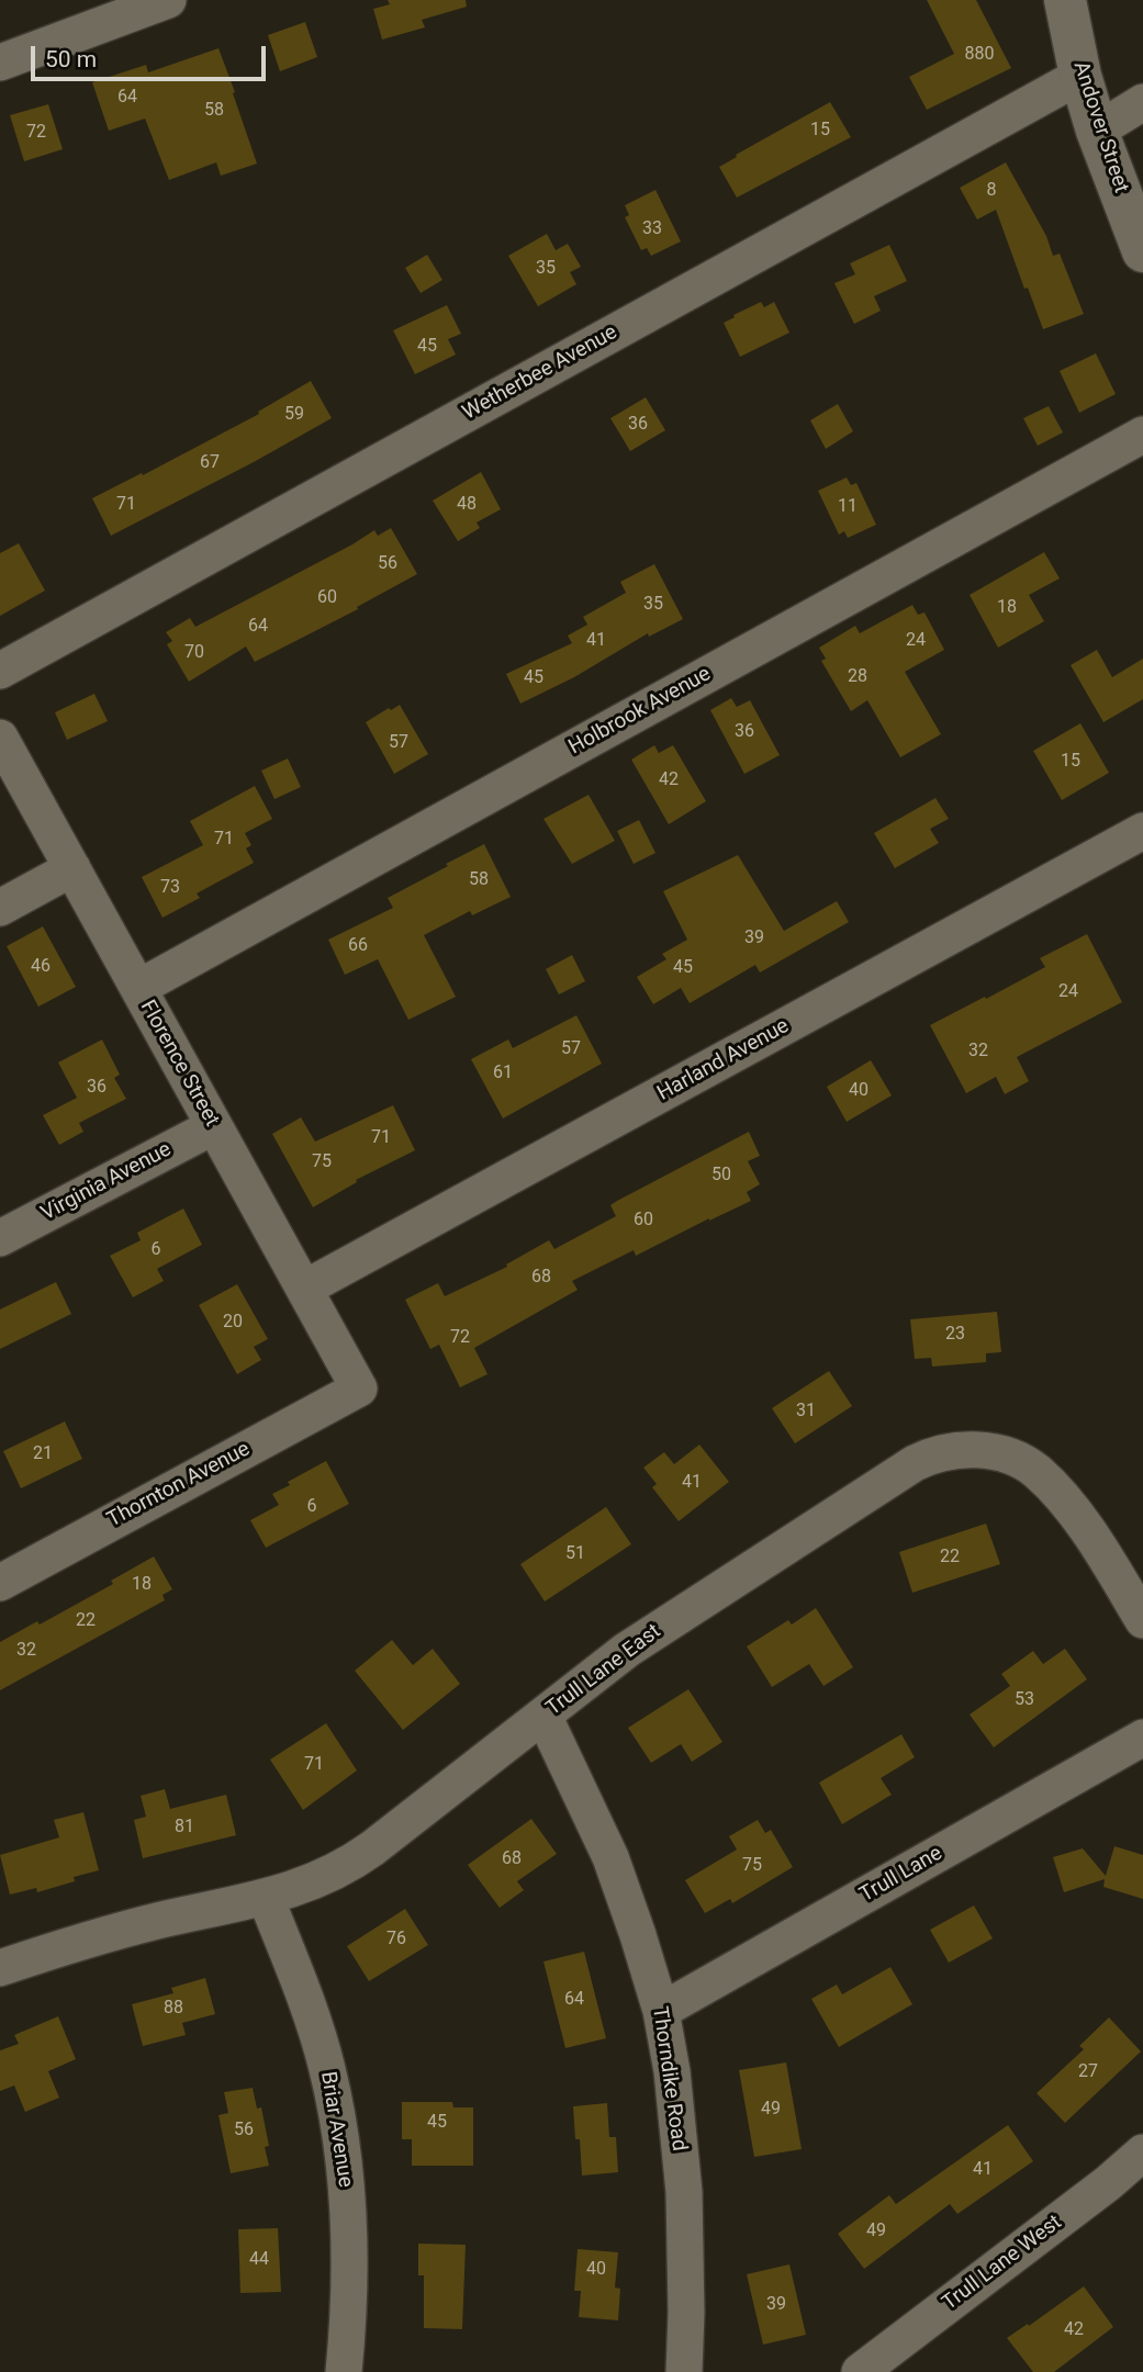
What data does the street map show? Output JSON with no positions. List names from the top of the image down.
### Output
{
  "streets": {
    "main road": ["Andover Street"],
    "street": [
      "Wetherbee Avenue",
      "Holbrook Avenue",
      "Harland Avenue",
      "Florence Street",
      "Virginia Avenue",
      "Thornton Avenue",
      "Trull Lane East",
      "Trull Lane",
      "Thorndike Road",
      "Briar Avenue",
      "Trull Lane West"
    ]
  },
  "crossings": [
    ["Andover Street", "Wetherbee Avenue"],
    ["Holbrook Avenue", "Florence Street"],
    ["Harland Avenue", "Florence Street"],
    ["Florence Street", "Virginia Avenue"],
    ["Florence Street", "Thornton Avenue"],
    ["Trull Lane East", "Thorndike Road"],
    ["Trull Lane East", "Briar Avenue"],
    ["Trull Lane", "Thorndike Road"]
  ],
  "house_numbers": [
    "880",
    "64",
    "58",
    "15",
    "72",
    "8",
    "33",
    "35",
    "45",
    "59",
    "36",
    "67",
    "71",
    "48",
    "11",
    "56",
    "60",
    "35",
    "18",
    "64",
    "41",
    "24",
    "70",
    "28",
    "45",
    "36",
    "57",
    "15",
    "42",
    "71",
    "58",
    "73",
    "39",
    "66",
    "46",
    "45",
    "24",
    "57",
    "32",
    "61",
    "36",
    "40",
    "71",
    "75",
    "50",
    "60",
    "6",
    "68",
    "20",
    "23",
    "72",
    "31",
    "21",
    "41",
    "6",
    "51",
    "22",
    "18",
    "22",
    "32",
    "53",
    "71",
    "81",
    "68",
    "75",
    "76",
    "64",
    "88",
    "27",
    "49",
    "45",
    "56",
    "41",
    "49",
    "44",
    "40",
    "39",
    "42"
  ],
  "scale_bar": "50 m"
}
